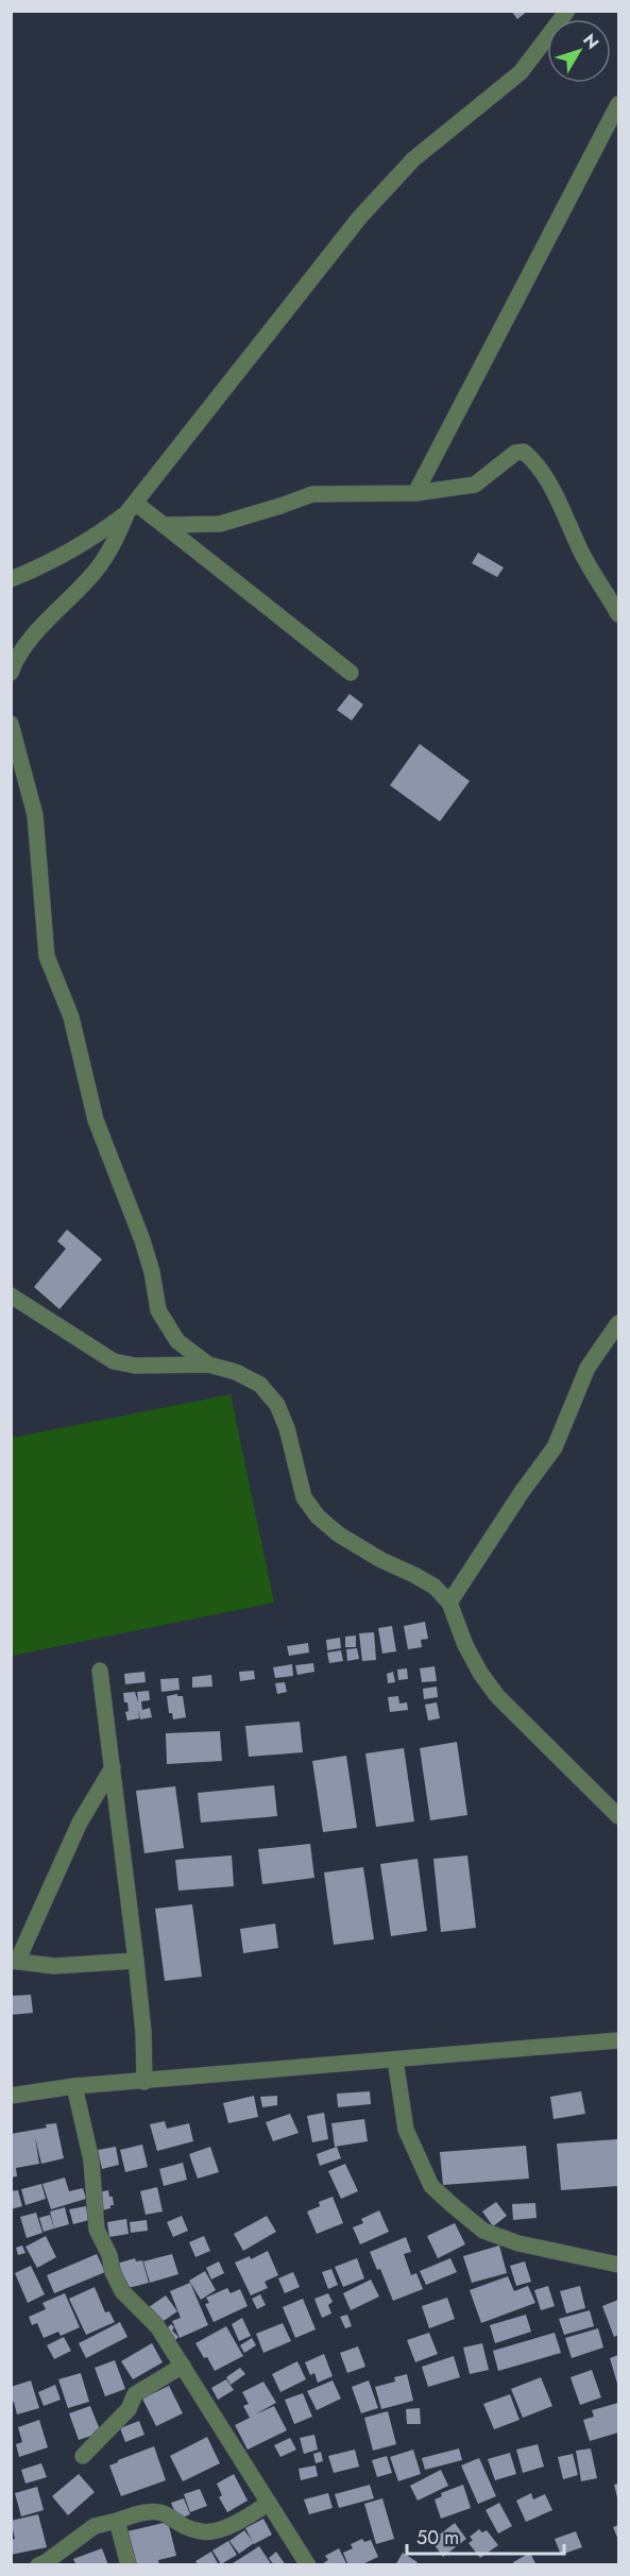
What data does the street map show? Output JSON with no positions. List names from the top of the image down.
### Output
{
  "scale_bar": "50 m",
  "north": "top right"
}
